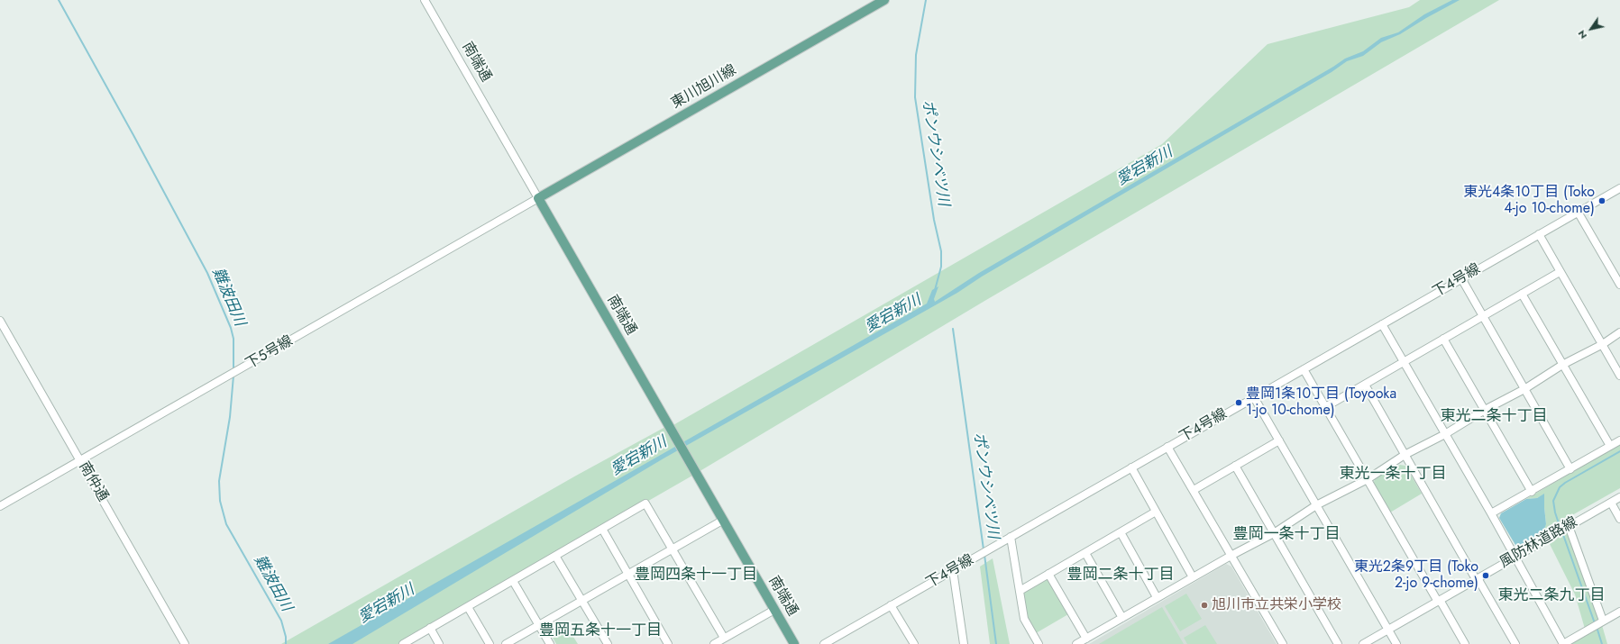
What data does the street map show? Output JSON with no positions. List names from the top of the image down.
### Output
{
  "streets": {
    "main road": ["南端通", "東川旭川線"],
    "street": [
      "下4号線",
      "下5号線",
      "南仲通",
      "風防林道路線"
    ]
  },
  "crossings": [
    ["南端通", "東川旭川線"],
    ["南端通", "下5号線"],
    ["東川旭川線", "下5号線"],
    ["下5号線", "南仲通"]
  ],
  "districts": [
    "東光二条十丁目",
    "東光一条十丁目",
    "豊岡一条十丁目",
    "豊岡四条十一丁目",
    "豊岡二条十丁目",
    "東光二条九丁目",
    "豊岡五条十一丁目"
  ],
  "water": ["ポンウシベツ川", "愛宕新川", "難波田川"],
  "places": [
    "東光4条10丁目 (Toko 4-jo 10-chome)",
    "豊岡1条10丁目 (Toyooka 1-jo 10-chome)",
    "東光2条9丁目 (Toko 2-jo 9-chome)",
    "旭川市立共栄小学校"
  ],
  "north": "bottom left"
}
